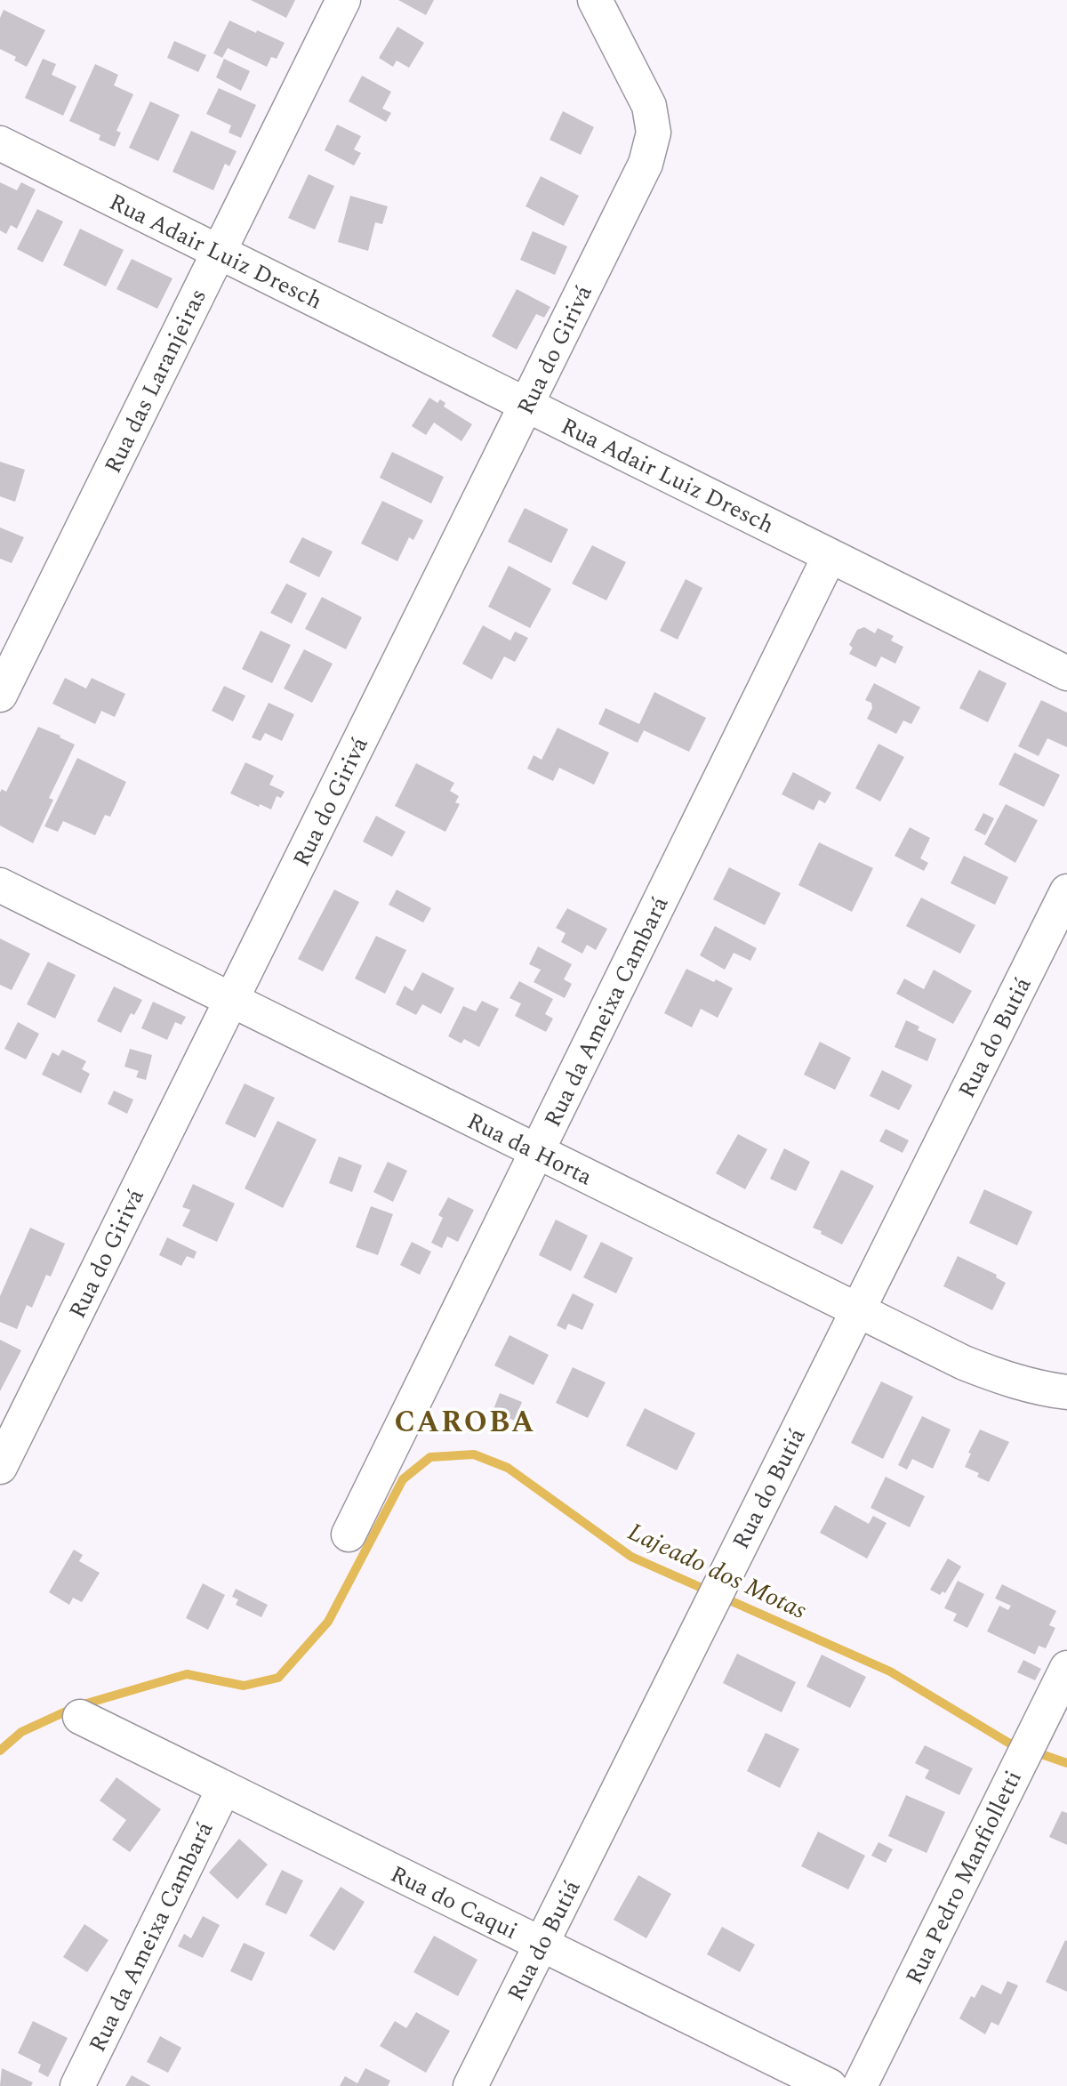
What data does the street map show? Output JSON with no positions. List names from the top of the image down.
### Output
{
  "streets": {
    "street": [
      "Rua Adair Luiz Dresch",
      "Rua do Girivá",
      "Rua das Laranjeiras",
      "Rua da Ameixa Cambará",
      "Rua do Butiá",
      "Rua da Horta",
      "Rua Pedro Manfiolletti",
      "Rua do Caqui"
    ]
  },
  "crossings": [
    ["Rua Adair Luiz Dresch", "Rua do Girivá"],
    ["Rua Adair Luiz Dresch", "Rua das Laranjeiras"],
    ["Rua Adair Luiz Dresch", "Rua da Ameixa Cambará"],
    ["Rua do Girivá", "Rua da Horta"],
    ["Rua da Ameixa Cambará", "Rua da Horta"],
    ["Rua da Ameixa Cambará", "Rua do Caqui"],
    ["Rua do Butiá", "Rua da Horta"],
    ["Rua do Butiá", "Rua do Caqui"]
  ],
  "districts": ["CAROBA"],
  "water": ["Lajeado dos Motas"]
}
